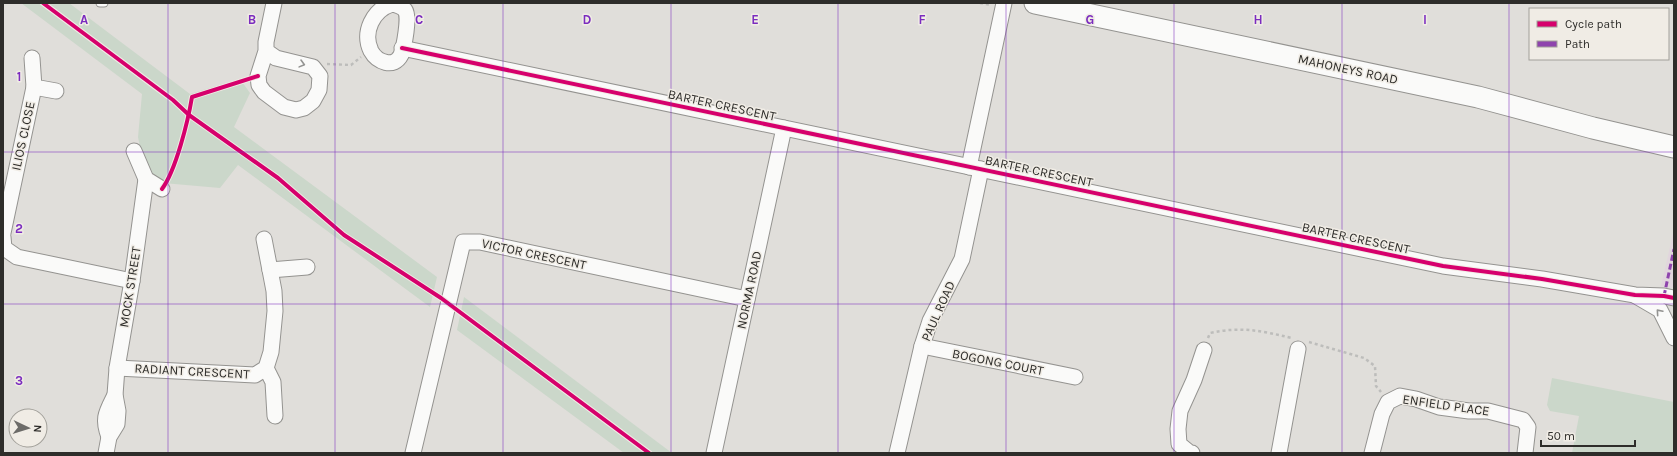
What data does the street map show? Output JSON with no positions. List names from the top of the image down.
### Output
{
  "streets": {
    "main road": ["MAHONEYS ROAD"],
    "street": [
      "BARTER CRESCENT",
      "ILIOS CLOSE",
      "VICTOR CRESCENT",
      "MOCK STREET",
      "NORMA ROAD",
      "PAUL ROAD",
      "BOGONG COURT",
      "RADIANT CRESCENT",
      "ENFIELD PLACE"
    ]
  },
  "crossings": [
    ["BARTER CRESCENT", "NORMA ROAD"],
    ["BARTER CRESCENT", "PAUL ROAD"],
    ["ILIOS CLOSE", "MOCK STREET"],
    ["VICTOR CRESCENT", "NORMA ROAD"],
    ["MOCK STREET", "RADIANT CRESCENT"],
    ["PAUL ROAD", "BOGONG COURT"]
  ],
  "legend": ["Cycle path", "Path"],
  "scale_bar": "50 m",
  "north": "right",
  "grid": {
    "columns": [
      "A",
      "B",
      "C",
      "D",
      "E",
      "F",
      "G",
      "H",
      "I"
    ],
    "rows": ["1", "2", "3"]
  }
}
